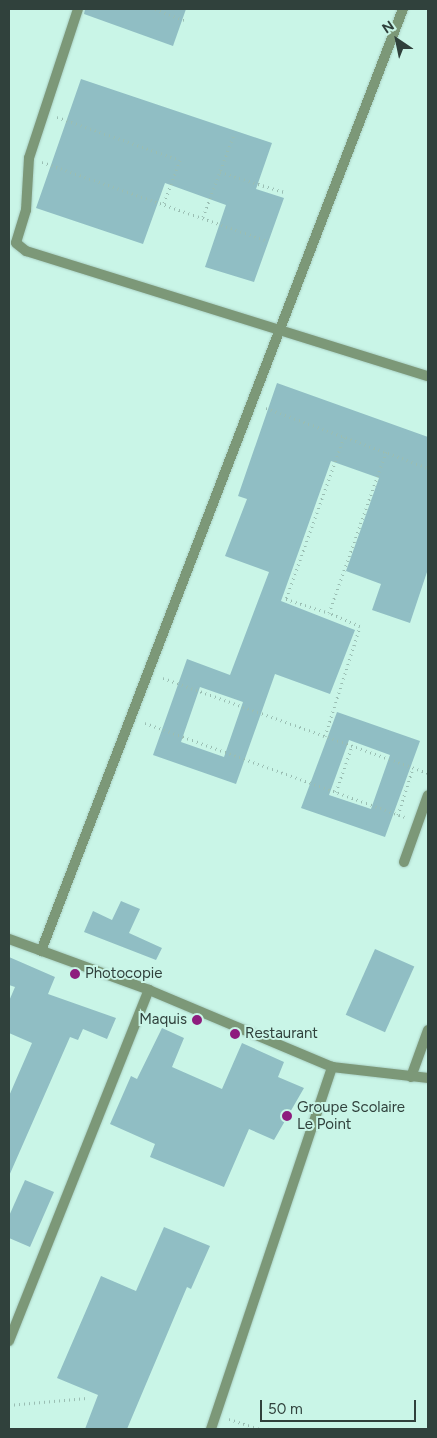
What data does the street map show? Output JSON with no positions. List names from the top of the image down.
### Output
{
  "places": [
    "Photocopie",
    "Maquis",
    "Restaurant",
    "Groupe Scolaire Le Point"
  ],
  "scale_bar": "50 m",
  "north": "top left"
}
